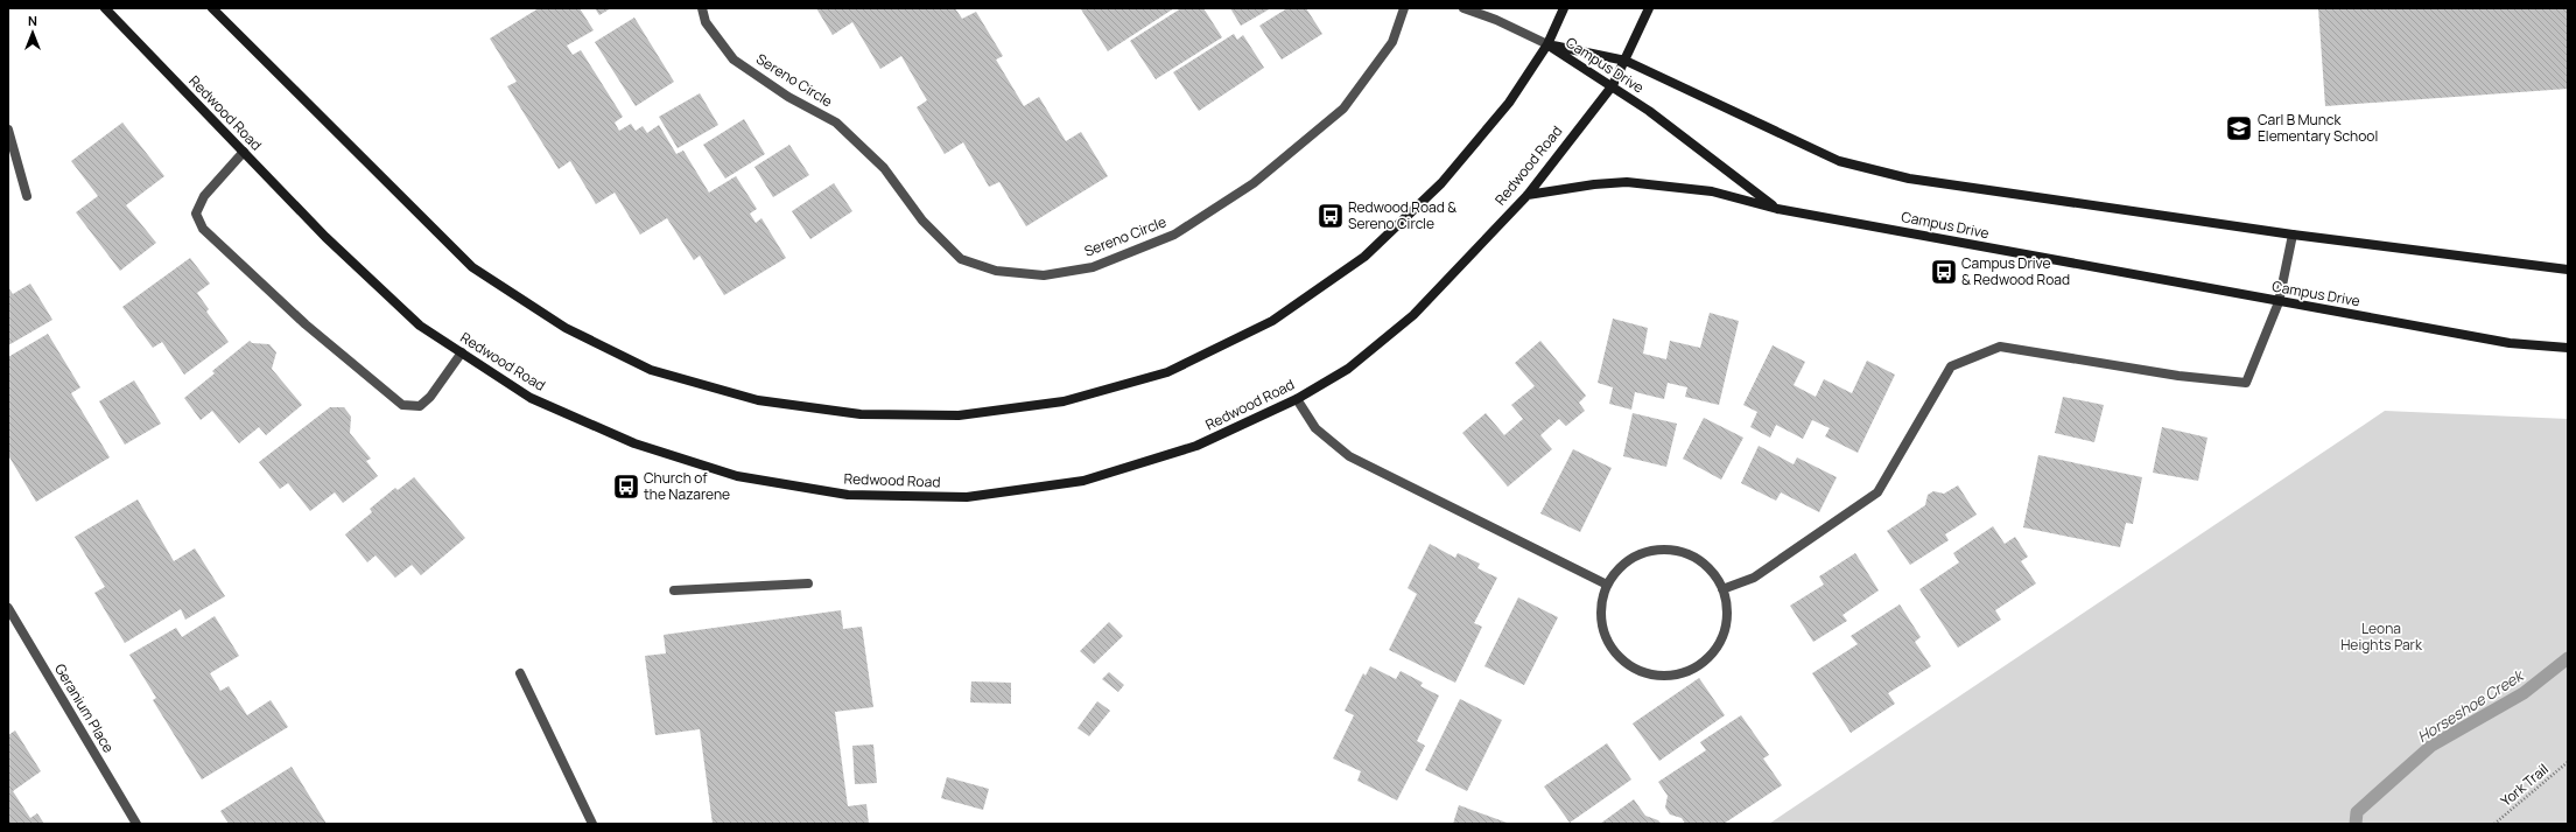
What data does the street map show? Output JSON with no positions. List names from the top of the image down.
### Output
{
  "streets": {
    "main road": ["Campus Drive", "Redwood Road"],
    "street": ["Sereno Circle", "Geranium Place"],
    "path": ["York Trail"]
  },
  "crossings": [
    ["Campus Drive", "Redwood Road"]
  ],
  "water": ["Horseshoe Creek"],
  "parks": ["Leona Heights Park"],
  "places": {
    "school or university": ["Carl B Munck Elementary School"],
    "bus stop": ["Redwood Road & Sereno Circle", "Campus Drive & Redwood Road", "Church of the Nazarene"]
  },
  "north": "top"
}
